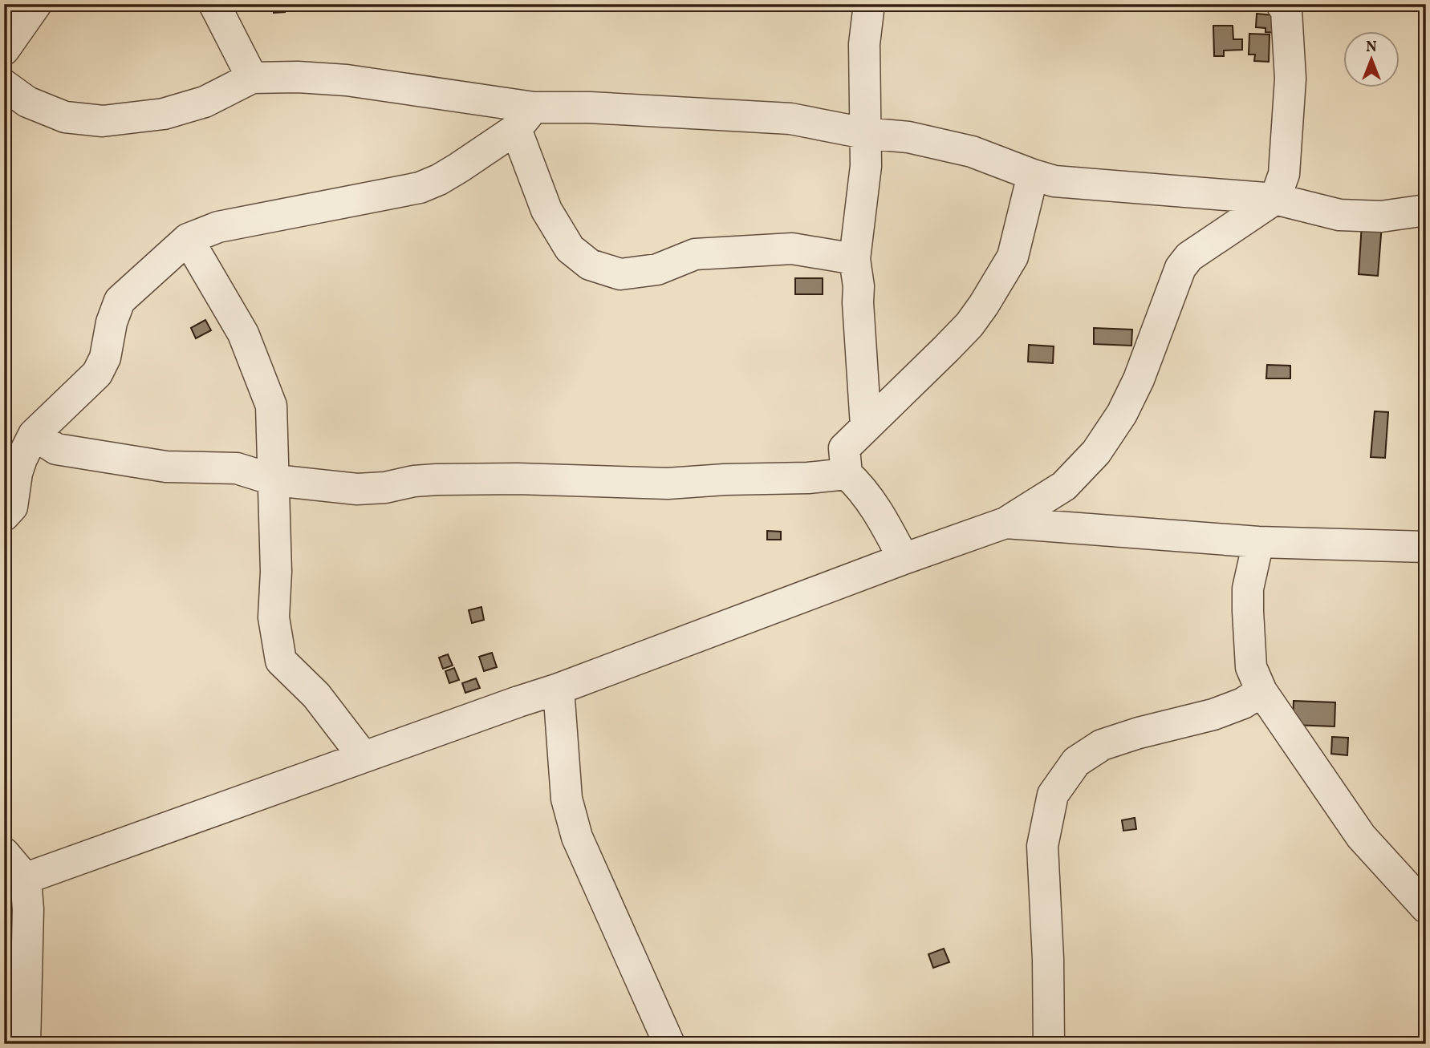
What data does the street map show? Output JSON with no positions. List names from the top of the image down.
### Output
{
  "north": "top"
}
